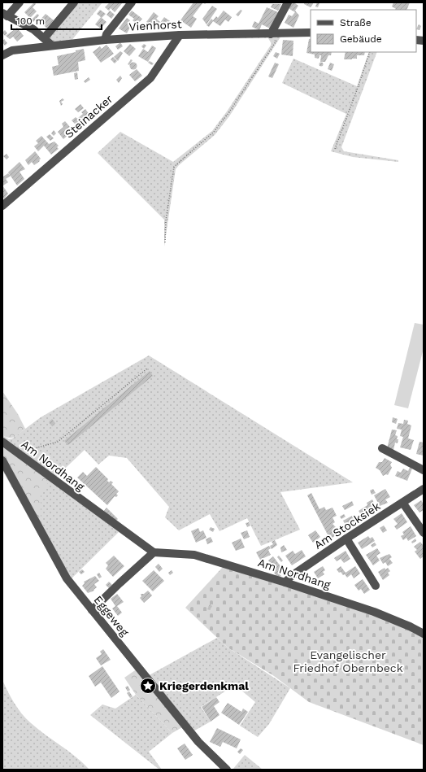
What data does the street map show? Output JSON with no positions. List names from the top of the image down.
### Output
{
  "streets": {
    "street": [
      "Vienhorst",
      "Steinacker",
      "Am Nordhang",
      "Am Stocksiek",
      "Eggeweg"
    ]
  },
  "crossings": [
    ["Vienhorst", "Steinacker"],
    ["Am Nordhang", "Am Stocksiek"]
  ],
  "parks": ["Evangelischer Friedhof Obernbeck"],
  "places": {
    "place": ["Kriegerdenkmal"]
  },
  "legend": ["Straße", "Gebäude"],
  "scale_bar": "100 m"
}
